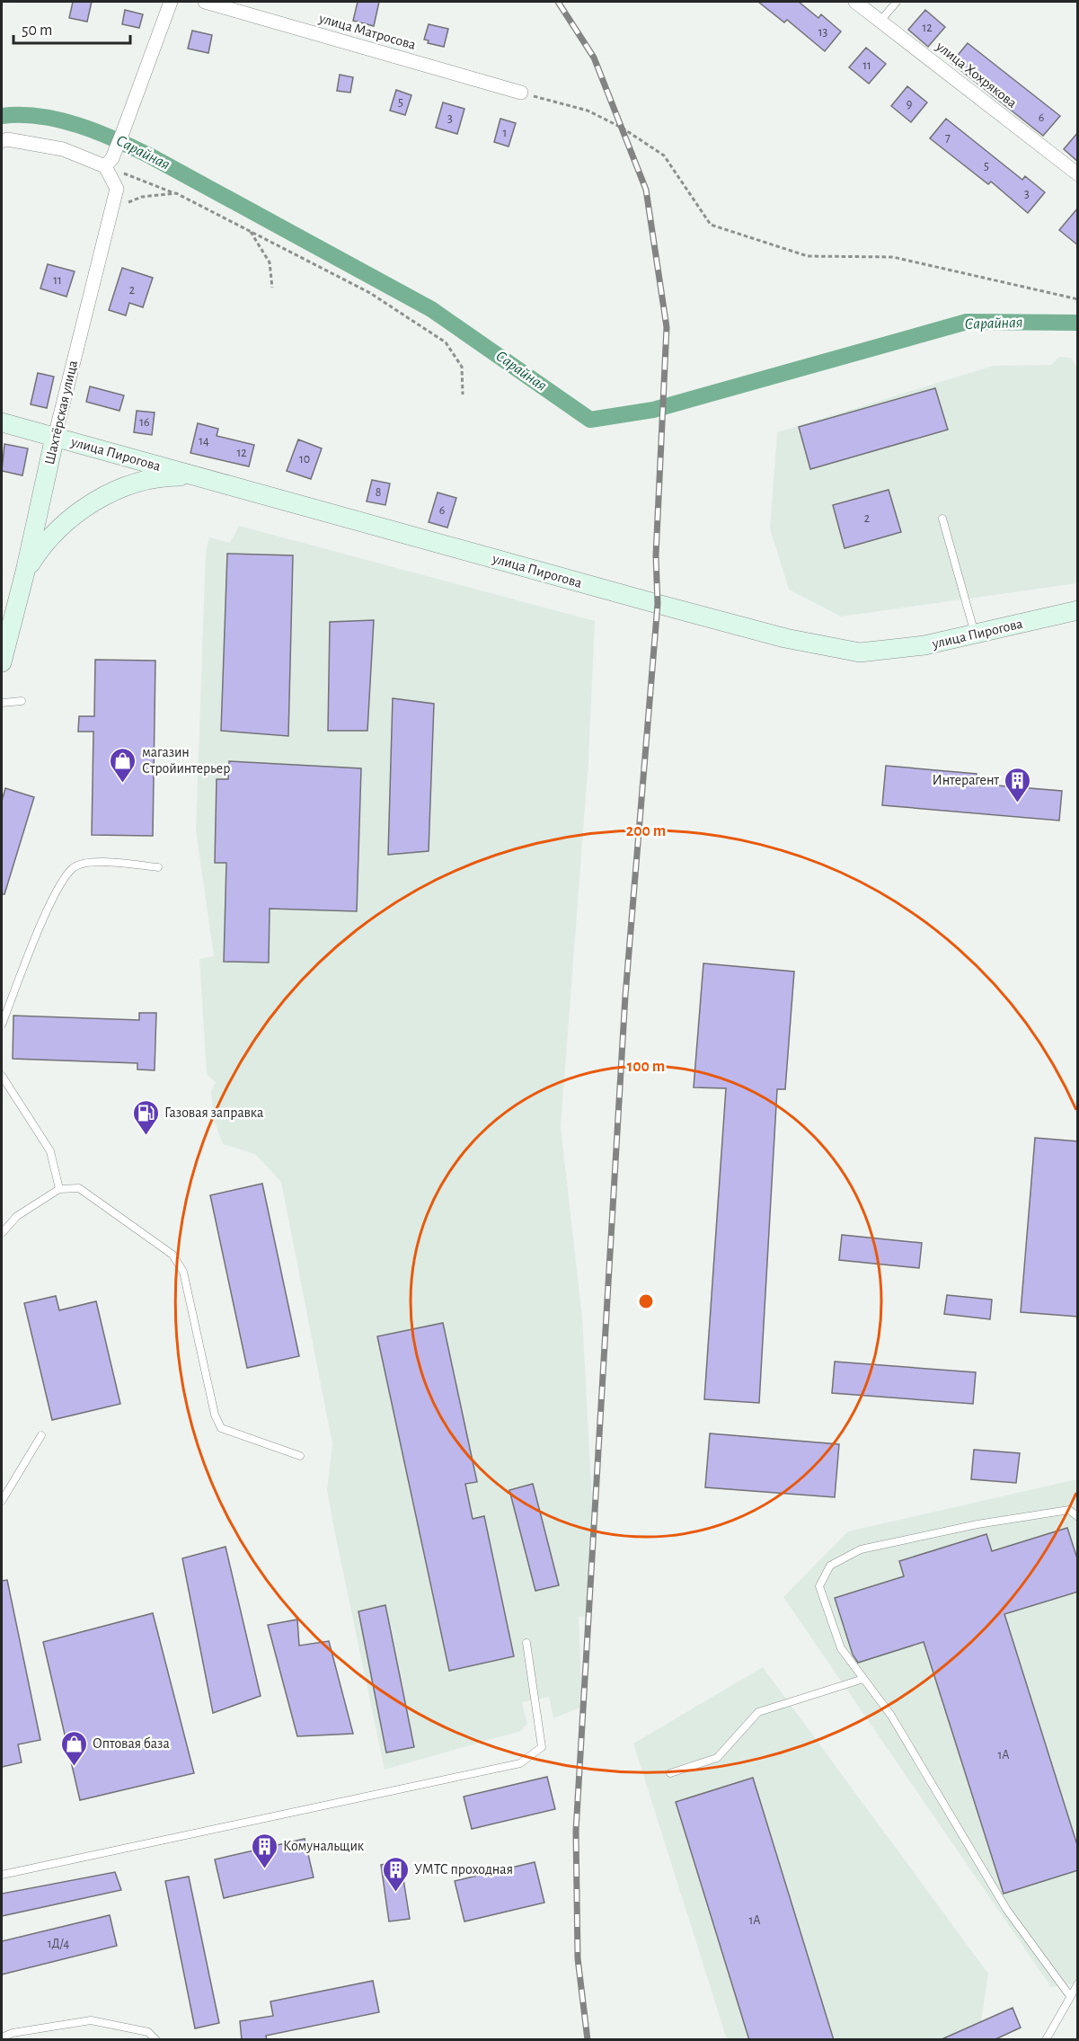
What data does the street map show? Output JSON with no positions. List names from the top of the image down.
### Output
{
  "streets": {
    "main road": ["Шахтёрская улица", "улица Пирогова"],
    "street": ["улица Матросова", "улица Хохрякова"]
  },
  "crossings": [
    ["Шахтёрская улица", "улица Пирогова"]
  ],
  "water": ["Сарайная"],
  "places": {
    "shop": ["магазин Стройинтерьер", "Оптовая база"],
    "building": ["Интерагент", "Комунальщик", "УМТС проходная"],
    "fuel station": ["Газовая заправка"]
  },
  "house_numbers": [
    "12",
    "13",
    "11",
    "5",
    "9",
    "6",
    "3",
    "1",
    "7",
    "5",
    "3",
    "11",
    "2",
    "16",
    "14",
    "12",
    "10",
    "8",
    "6",
    "2",
    "1А",
    "1А",
    "1Д/4"
  ],
  "scale_bar": "50 m",
  "rings": ["200 m", "100 m"]
}
